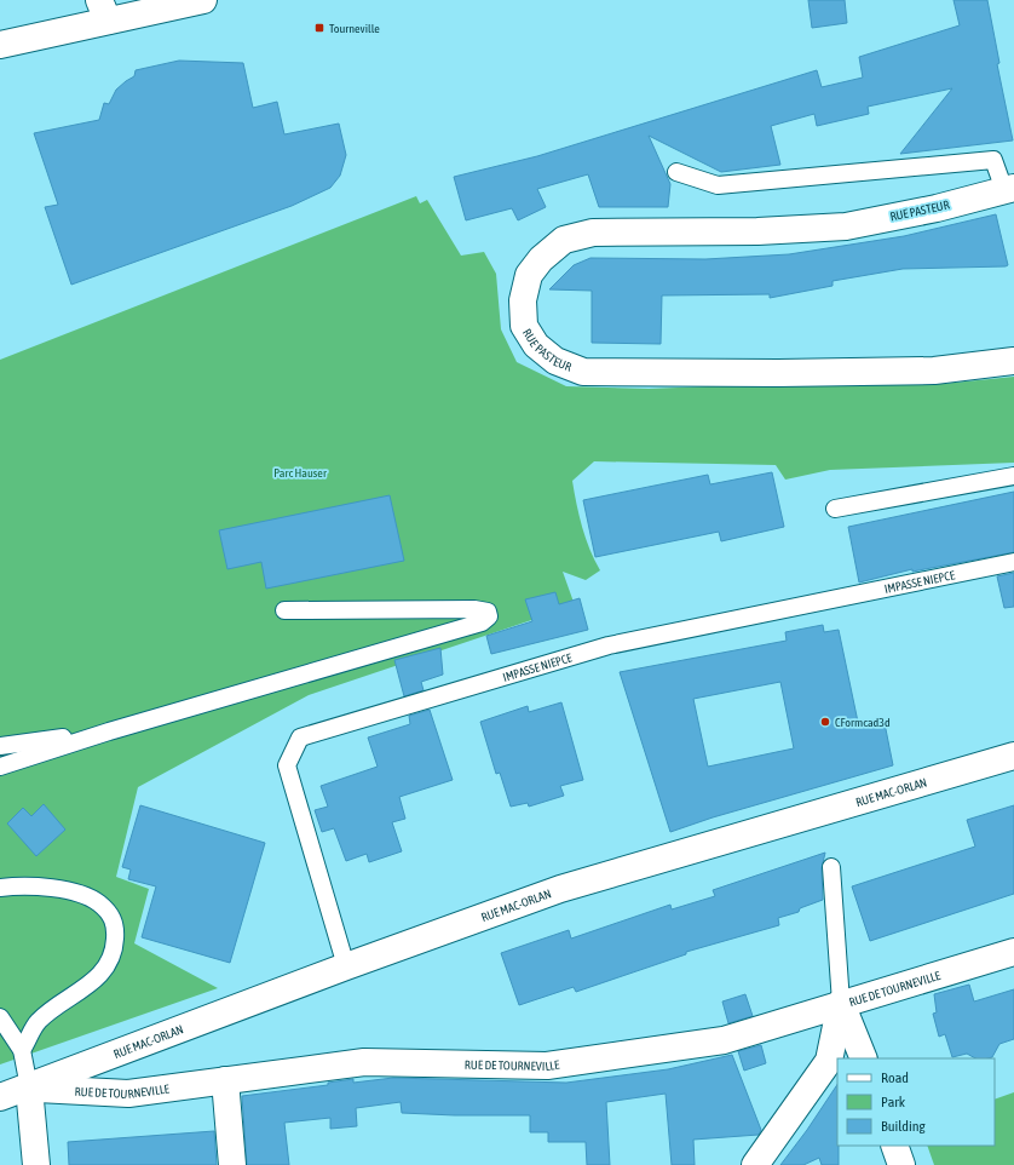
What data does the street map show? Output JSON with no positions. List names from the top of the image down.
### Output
{
  "streets": {
    "street": ["RUE PASTEUR", "RUE MAC-ORLAN", "RUE DE TOURNEVILLE"],
    "lane": ["IMPASSE NIEPCE"]
  },
  "crossings": [
    ["IMPASSE NIEPCE", "RUE MAC-ORLAN"],
    ["RUE MAC-ORLAN", "RUE DE TOURNEVILLE"]
  ],
  "parks": ["Parc Hauser"],
  "places": {
    "transit": ["Tourneville"],
    "other": ["CFormcad3d"]
  },
  "legend": ["Road", "Park", "Building"]
}
